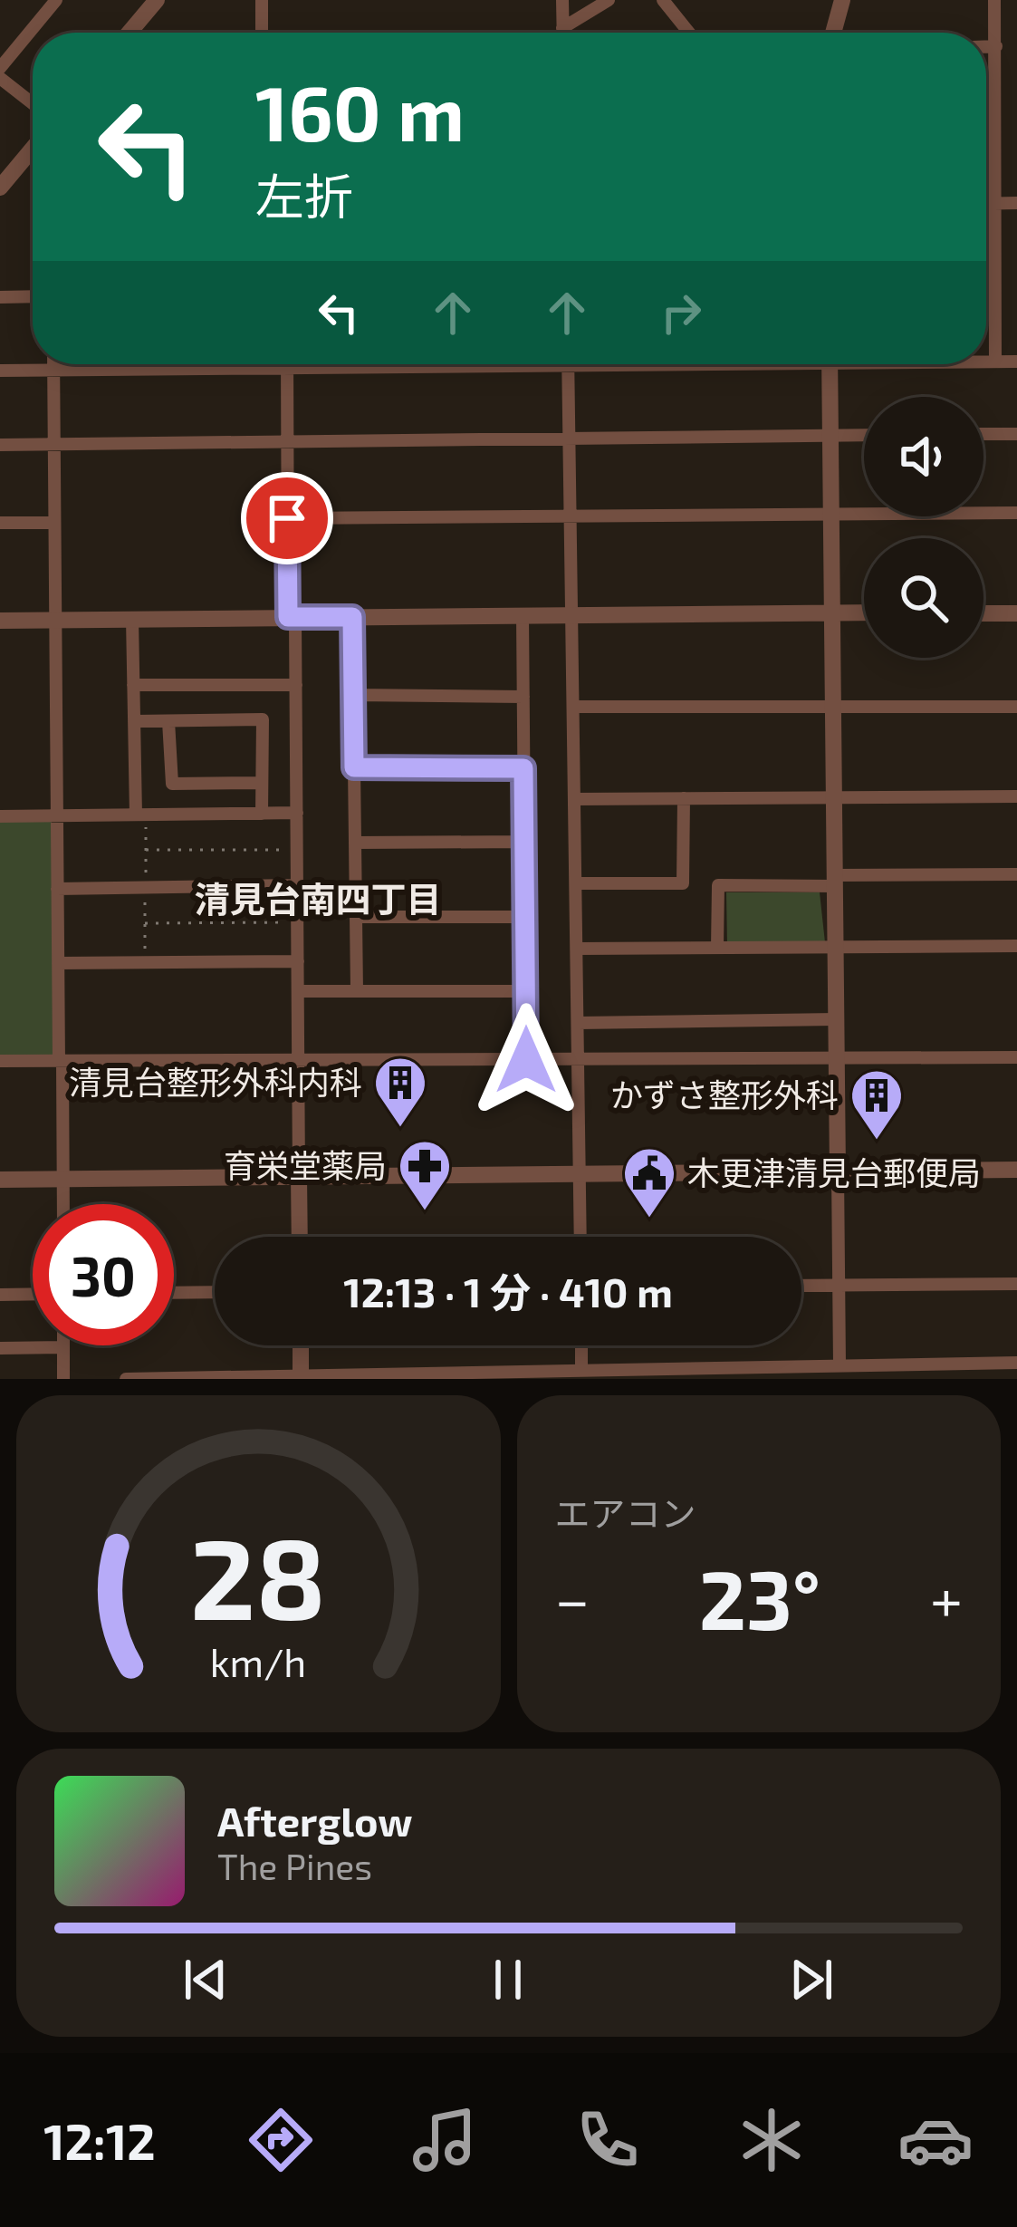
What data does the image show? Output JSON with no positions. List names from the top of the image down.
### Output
{
  "districts": ["清見台南四丁目"],
  "places": {
    "building": ["清見台整形外科内科", "かずさ整形外科"],
    "pharmacy": ["育栄堂薬局"],
    "public building": ["木更津清見台郵便局"]
  },
  "page": {
    "turn": ["160 m", "左折"],
    "limit": "30",
    "trip": "12:13 · 1 分 · 410 m",
    "tile": "エアコン",
    "heat": ["−", "23°", "+"],
    "song": ["Afterglow", "The Pines"],
    "tabs": "12:12",
    "gauge": ["28", "km/h"]
  }
}
